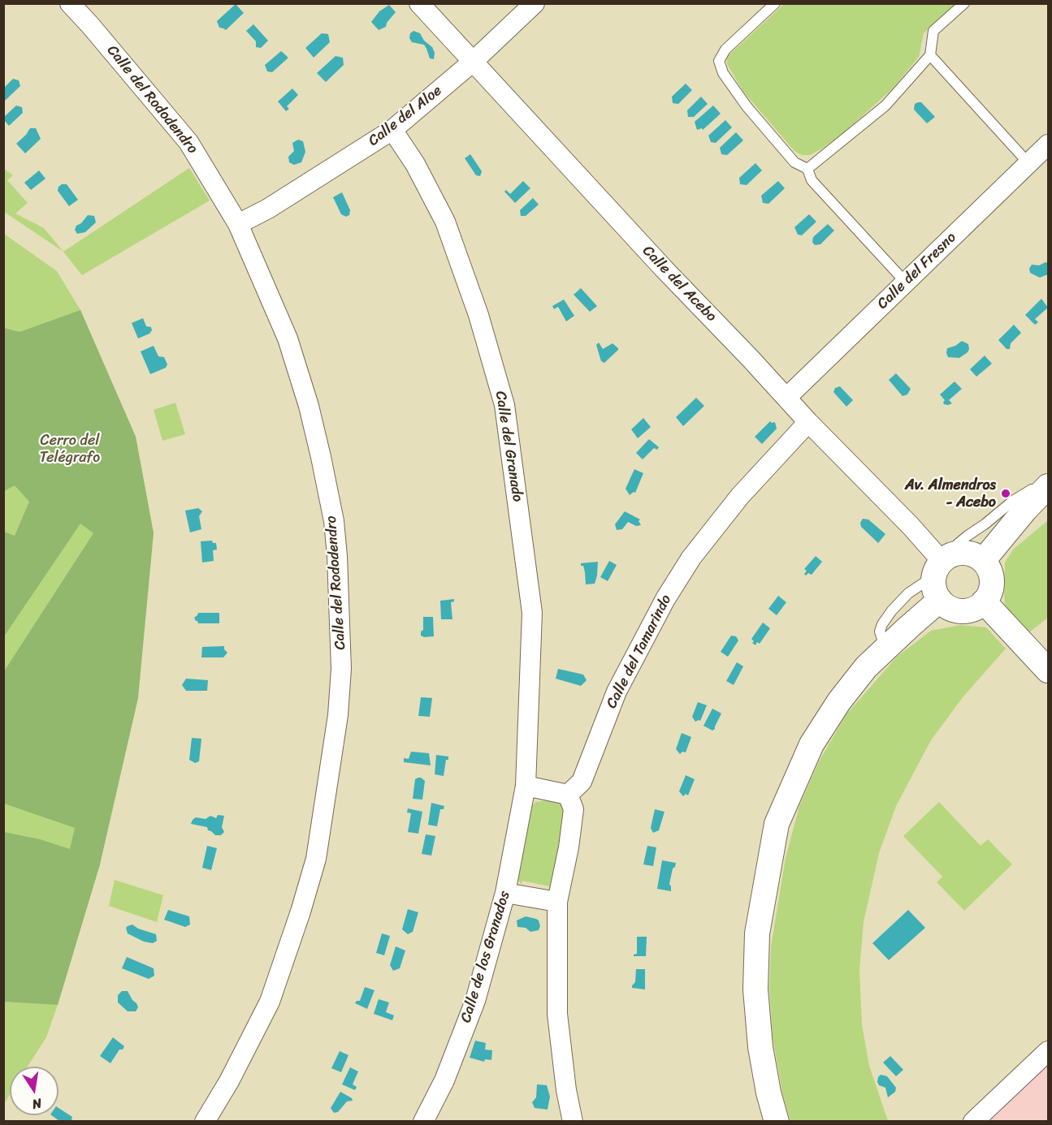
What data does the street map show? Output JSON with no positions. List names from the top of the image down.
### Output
{
  "streets": {
    "street": [
      "Calle del Rododendro",
      "Calle del Aloe",
      "Calle del Fresno",
      "Calle del Acebo",
      "Calle del Granado",
      "Calle del Tamarindo",
      "Calle de los Granados"
    ]
  },
  "crossings": [
    ["Calle del Rododendro", "Calle del Aloe"],
    ["Calle del Aloe", "Calle del Acebo"],
    ["Calle del Aloe", "Calle del Granado"],
    ["Calle del Fresno", "Calle del Acebo"],
    ["Calle del Acebo", "Calle del Tamarindo"],
    ["Calle del Granado", "Calle de los Granados"]
  ],
  "parks": ["Cerro del Telégrafo"],
  "places": ["Av. Almendros - Acebo"],
  "north": "bottom"
}
